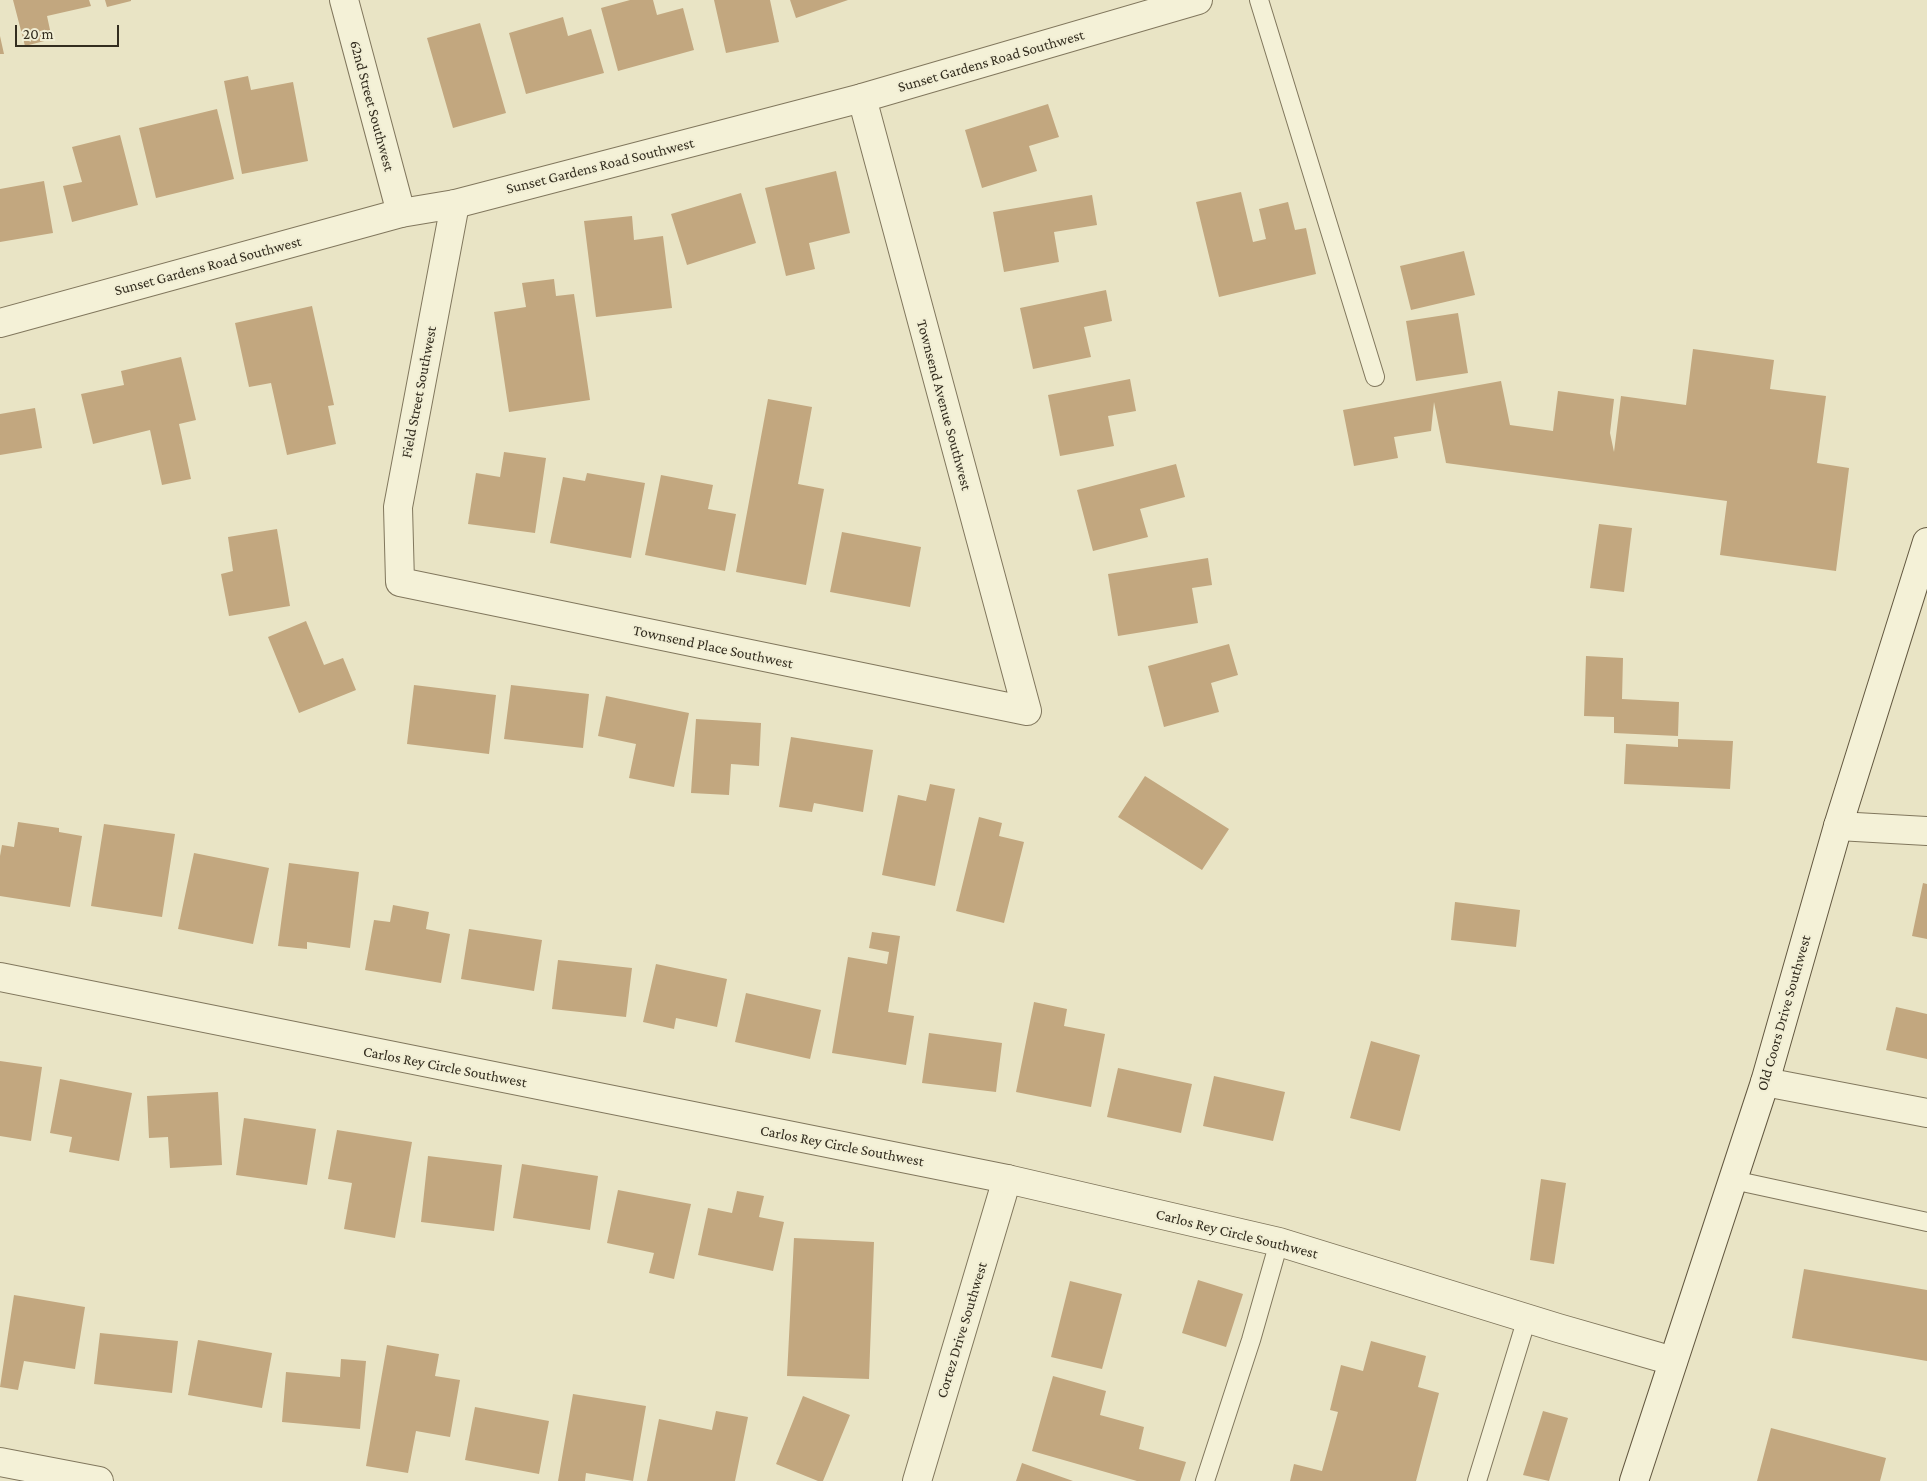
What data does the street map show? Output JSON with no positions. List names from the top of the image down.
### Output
{
  "streets": {
    "street": [
      "Sunset Gardens Road Southwest",
      "62nd Street Southwest",
      "Field Street Southwest",
      "Townsend Avenue Southwest",
      "Townsend Place Southwest",
      "Old Coors Drive Southwest",
      "Carlos Rey Circle Southwest",
      "Cortez Drive Southwest"
    ]
  },
  "crossings": [
    ["Sunset Gardens Road Southwest", "62nd Street Southwest"],
    ["Sunset Gardens Road Southwest", "Field Street Southwest"],
    ["Sunset Gardens Road Southwest", "Townsend Avenue Southwest"],
    ["Field Street Southwest", "Townsend Place Southwest"],
    ["Townsend Avenue Southwest", "Townsend Place Southwest"],
    ["Old Coors Drive Southwest", "Carlos Rey Circle Southwest"],
    ["Carlos Rey Circle Southwest", "Cortez Drive Southwest"]
  ],
  "scale_bar": "20 m"
}
